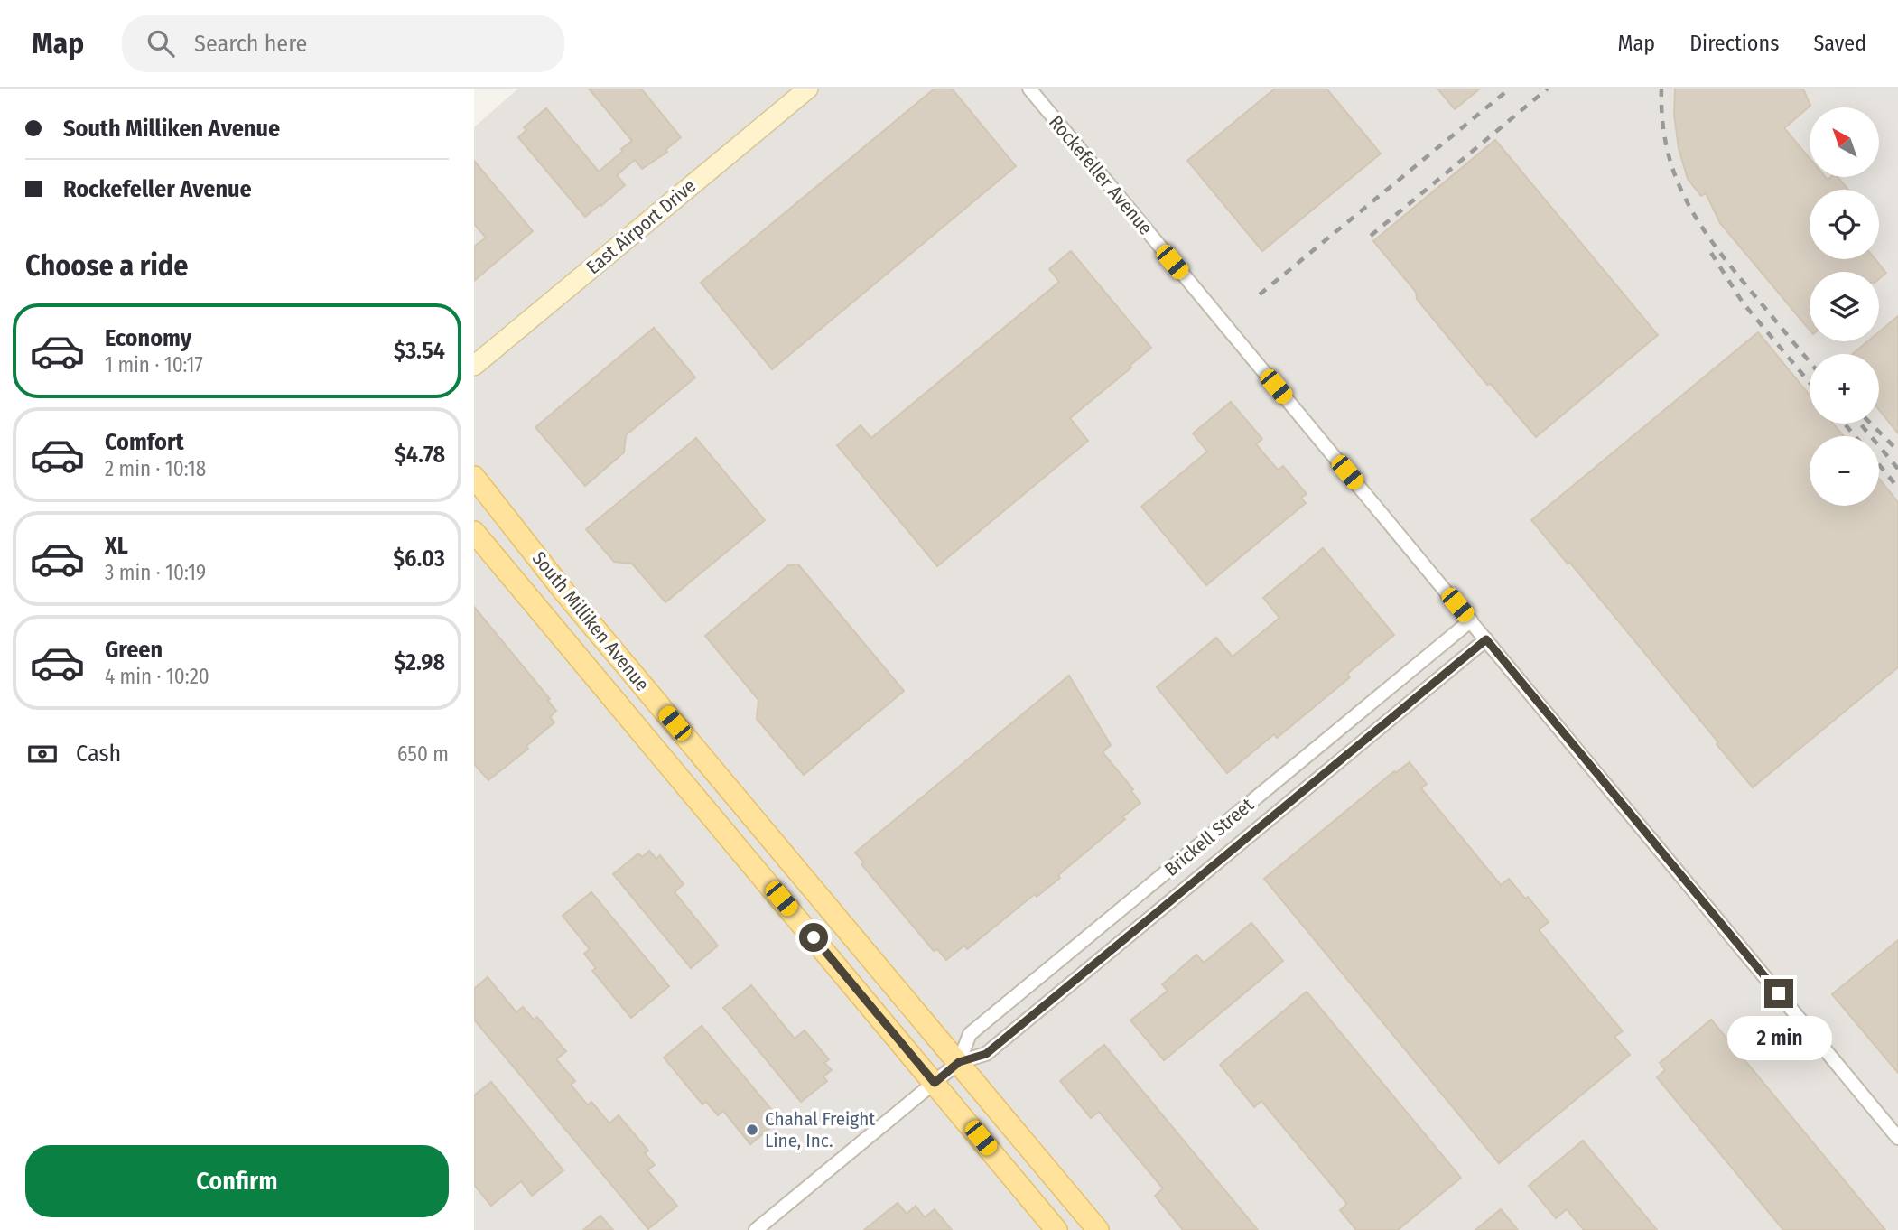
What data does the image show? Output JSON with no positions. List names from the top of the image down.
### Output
{
  "streets": {
    "main road": ["East Airport Drive", "South Milliken Avenue"],
    "street": ["Rockefeller Avenue", "Brickell Street"]
  },
  "crossings": [
    ["Rockefeller Avenue", "Brickell Street"],
    ["South Milliken Avenue", "Brickell Street"]
  ],
  "places": ["Chahal Freight Line, Inc."],
  "north": "top left",
  "page": {
    "header": "Map",
    "search": "Search here",
    "nav": ["Map", "Directions", "Saved"],
    "banner": ["South Milliken Avenue", "Rockefeller Avenue"],
    "map_buttons": ["+", "−"],
    "heading": "Choose a ride",
    "list": [
      {
        "name": "Economy",
        "note": "1 min · 10:17",
        "value": "$3.54"
      },
      {
        "name": "Comfort",
        "note": "2 min · 10:18",
        "value": "$4.78"
      },
      {
        "name": "XL",
        "note": "3 min · 10:19",
        "value": "$6.03"
      },
      {
        "name": "Green",
        "note": "4 min · 10:20",
        "value": "$2.98"
      }
    ],
    "pay": ["Cash", "650 m"],
    "bubble": "2 min",
    "buttons": "Confirm"
  }
}
